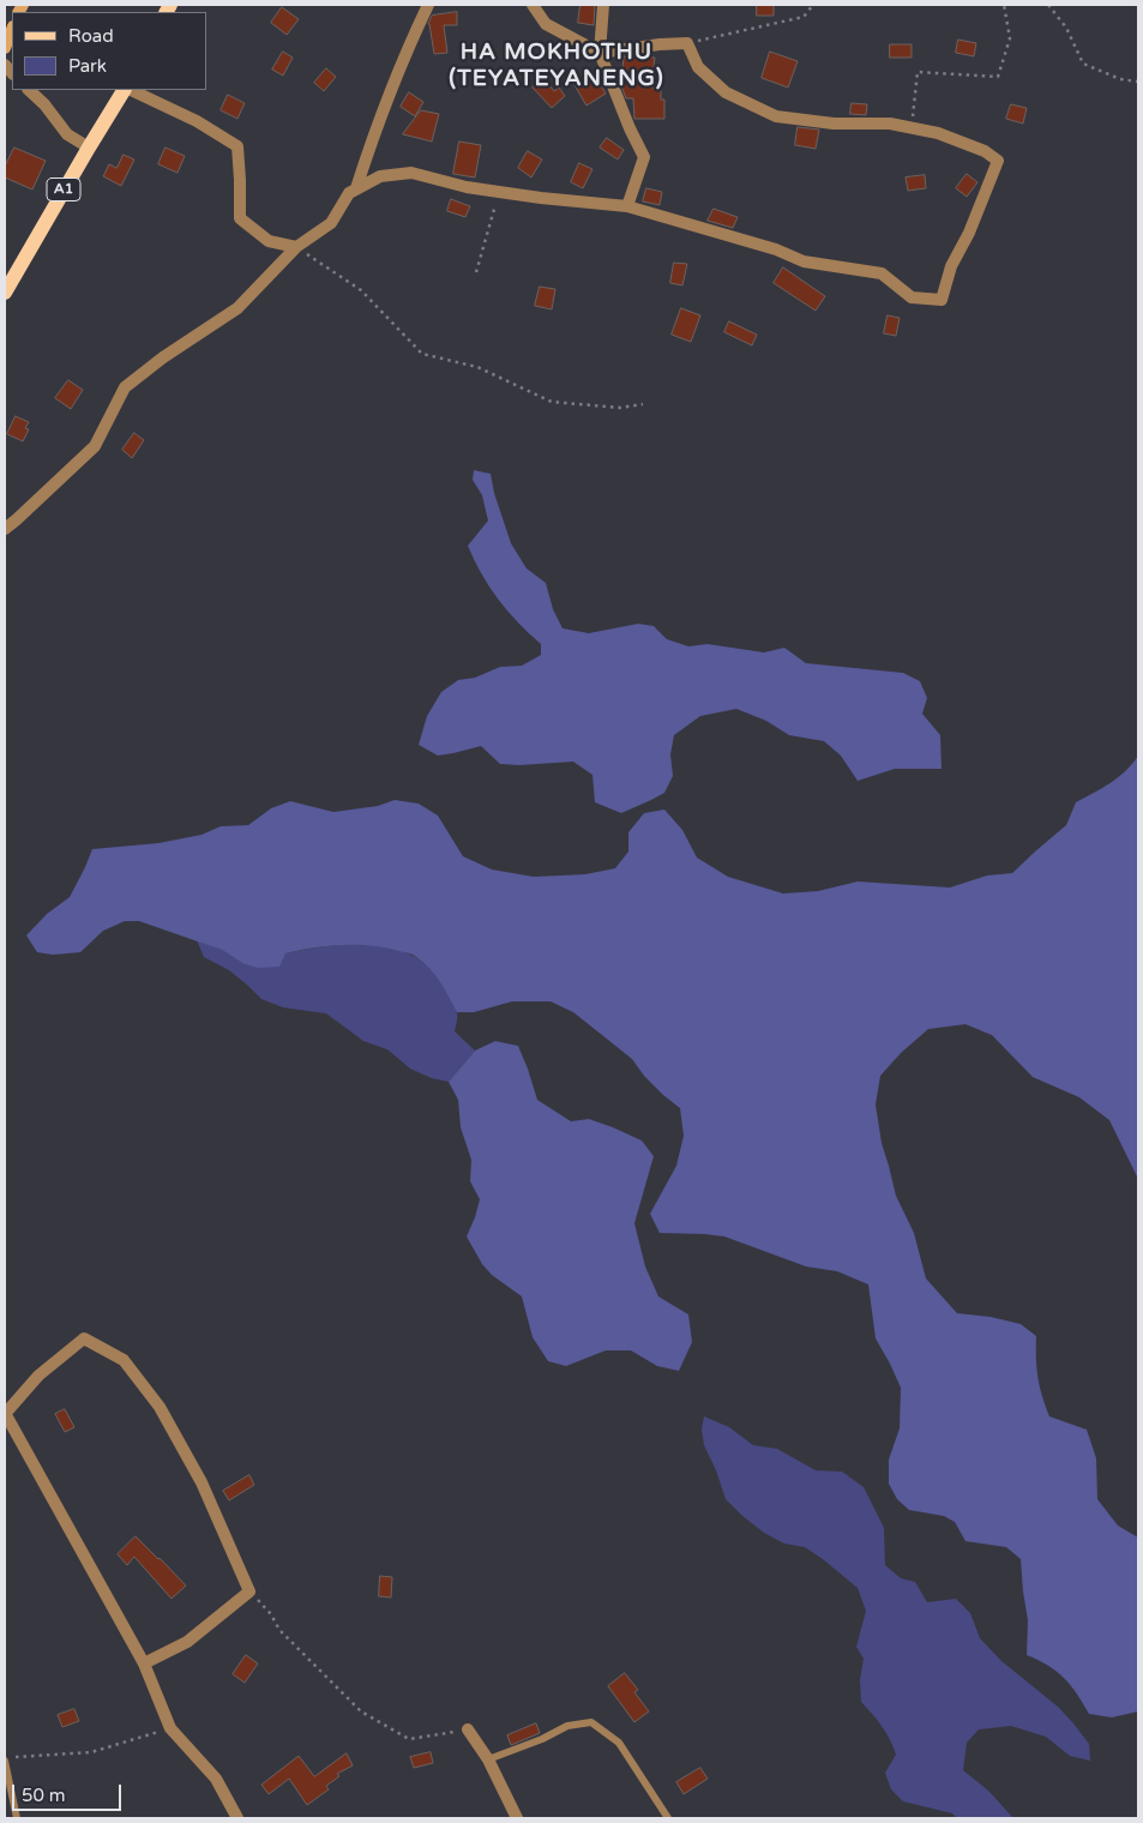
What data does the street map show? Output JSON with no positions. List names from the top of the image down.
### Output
{
  "streets": {
    "main road": ["A1"]
  },
  "districts": ["HA MOKHOTHU (TEYATEYANENG)"],
  "legend": ["Road", "Park"],
  "scale_bar": "50 m"
}
